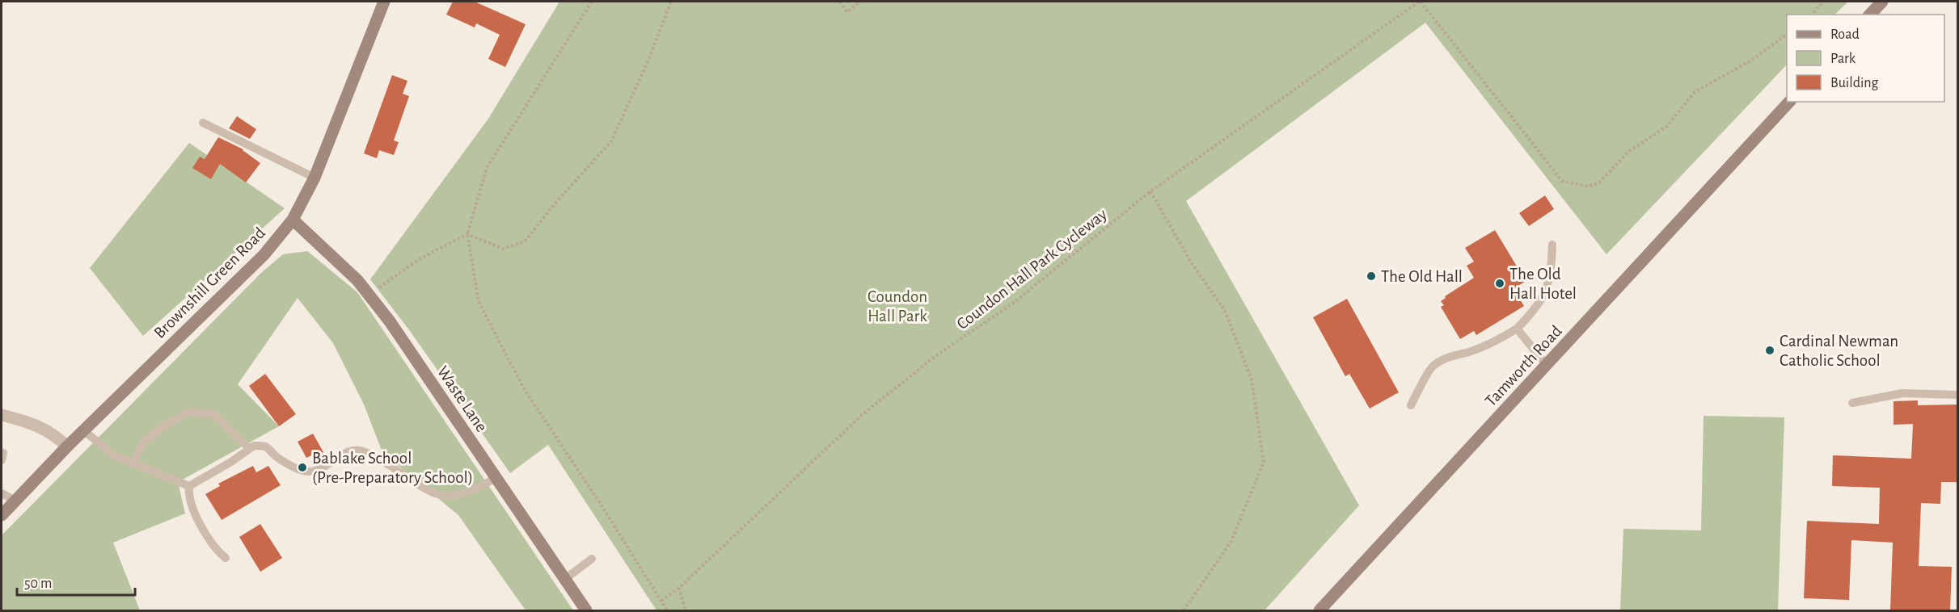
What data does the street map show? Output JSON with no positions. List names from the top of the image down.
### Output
{
  "streets": {
    "street": ["Brownshill Green Road", "Tamworth Road", "Waste Lane"],
    "path": ["Coundon Hall Park Cycleway"]
  },
  "crossings": [
    ["Brownshill Green Road", "Waste Lane"]
  ],
  "parks": ["Coundon Hall Park"],
  "places": [
    "The Old Hall",
    "The Old Hall Hotel",
    "Cardinal Newman Catholic School",
    "Bablake School (Pre-Preparatory School)"
  ],
  "legend": ["Road", "Park", "Building"],
  "scale_bar": "50 m"
}
